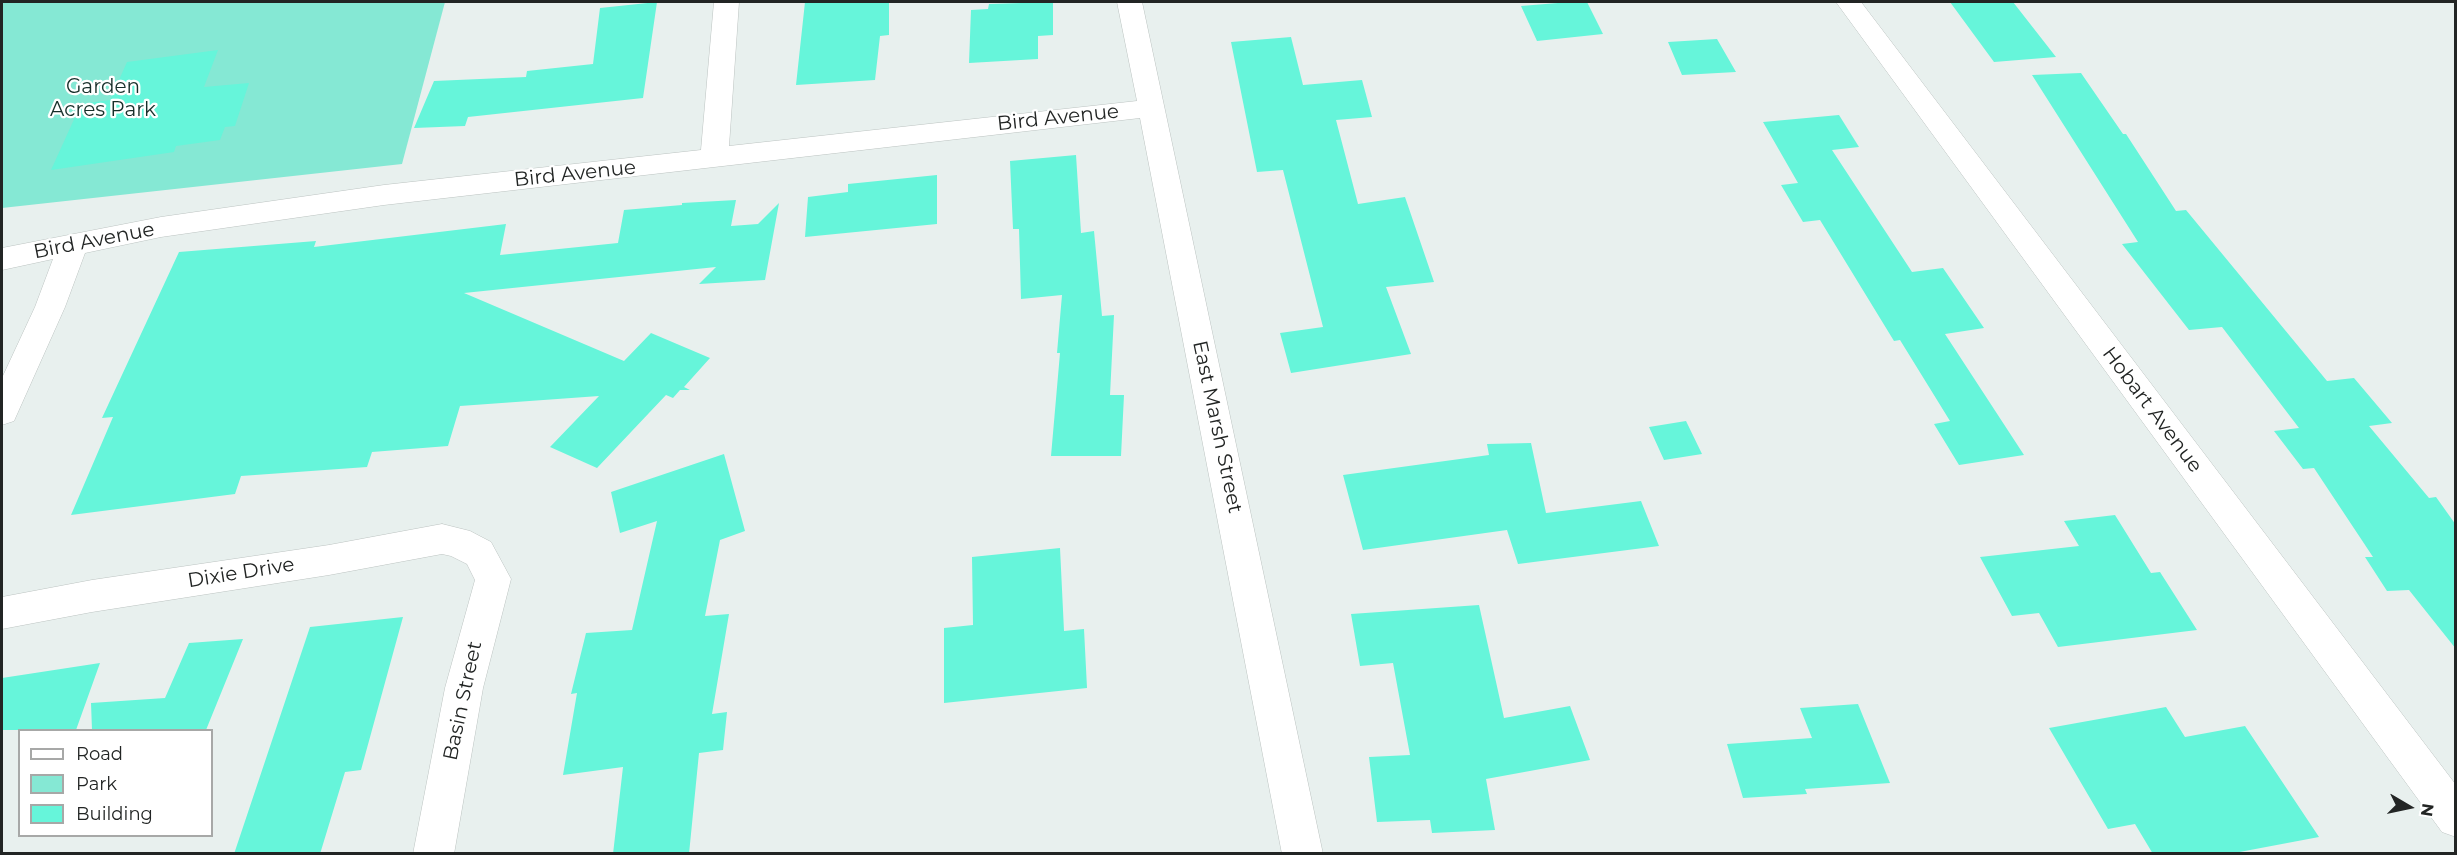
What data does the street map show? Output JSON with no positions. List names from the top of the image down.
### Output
{
  "streets": {
    "street": [
      "Bird Avenue",
      "Hobart Avenue",
      "East Marsh Street",
      "Dixie Drive",
      "Basin Street"
    ]
  },
  "crossings": [
    ["Bird Avenue", "East Marsh Street"],
    ["Dixie Drive", "Basin Street"]
  ],
  "parks": ["Garden Acres Park"],
  "legend": ["Road", "Park", "Building"],
  "north": "right"
}
